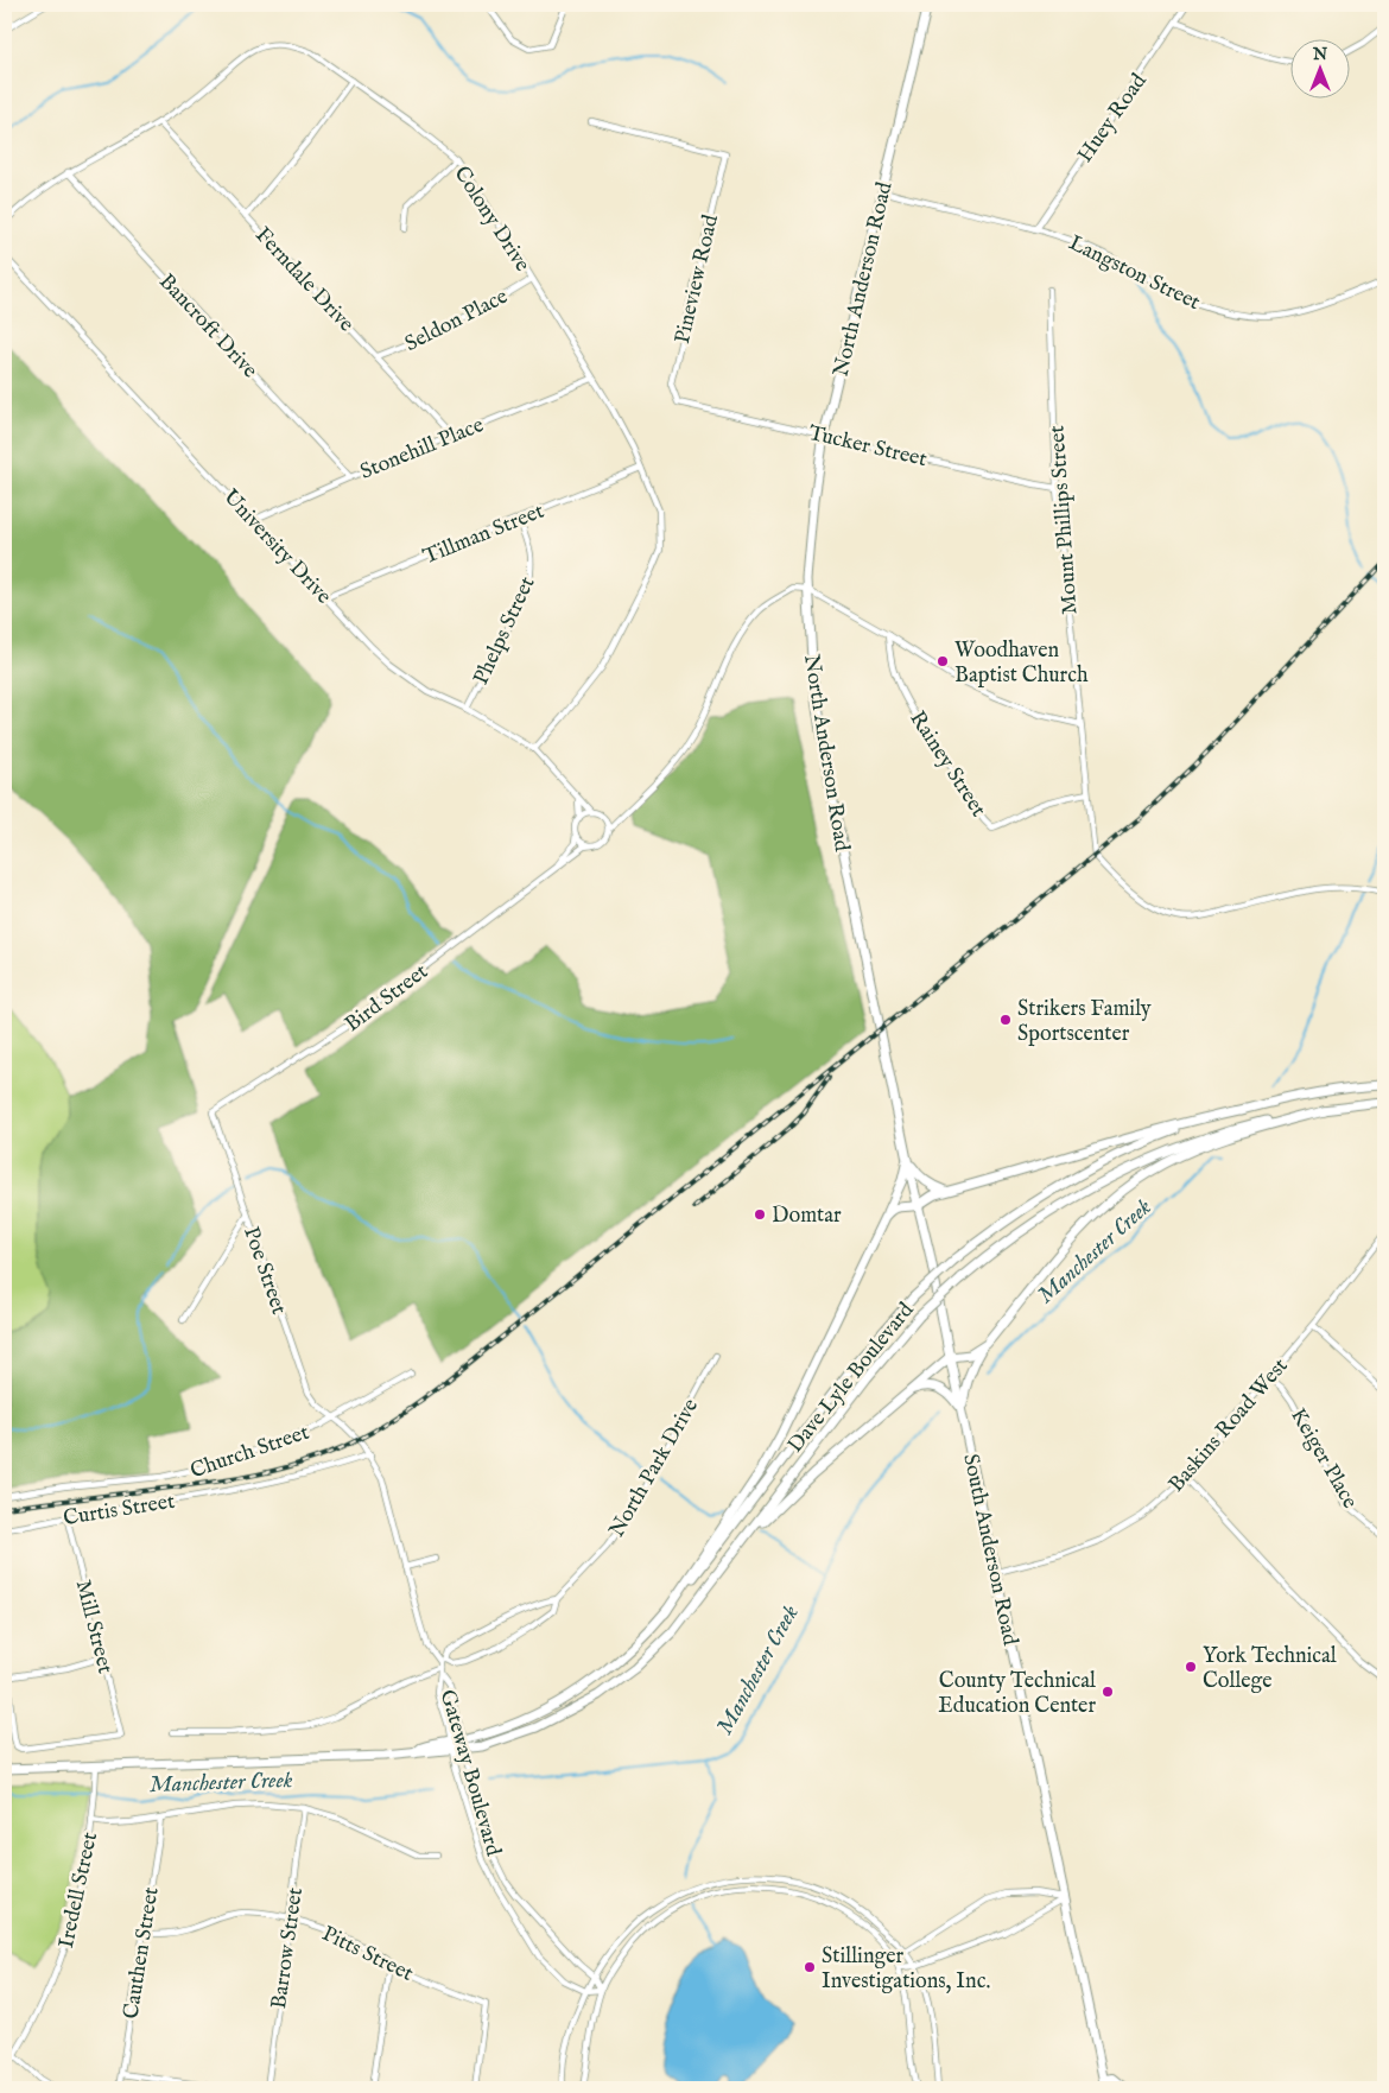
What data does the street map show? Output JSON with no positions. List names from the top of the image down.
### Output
{
  "streets": {
    "main road": ["North Anderson Road", "Dave Lyle Boulevard", "South Anderson Road"],
    "street": [
      "Huey Road",
      "Colony Drive",
      "Langston Street",
      "Ferndale Drive",
      "Pineview Road",
      "Seldon Place",
      "Bancroft Drive",
      "Tucker Street",
      "Stonehill Place",
      "Mount Phillips Street",
      "Tillman Street",
      "University Drive",
      "Phelps Street",
      "Rainey Street",
      "Bird Street",
      "Poe Street",
      "Baskins Road West",
      "Church Street",
      "Keiger Place",
      "North Park Drive",
      "Curtis Street",
      "Mill Street",
      "Gateway Boulevard",
      "Iredell Street",
      "Barrow Street",
      "Cauthen Street",
      "Pitts Street"
    ]
  },
  "crossings": [
    ["Huey Road", "Langston Street"],
    ["Colony Drive", "Ferndale Drive"],
    ["Colony Drive", "Seldon Place"],
    ["Colony Drive", "Bancroft Drive"],
    ["Colony Drive", "Stonehill Place"],
    ["Colony Drive", "Tillman Street"],
    ["Colony Drive", "University Drive"],
    ["Langston Street", "North Anderson Road"],
    ["Ferndale Drive", "Seldon Place"],
    ["Ferndale Drive", "Stonehill Place"],
    ["Pineview Road", "Tucker Street"],
    ["North Anderson Road", "Tucker Street"],
    ["North Anderson Road", "Bird Street"],
    ["North Anderson Road", "South Anderson Road"],
    ["Bancroft Drive", "Stonehill Place"],
    ["Tucker Street", "Mount Phillips Street"],
    ["Stonehill Place", "University Drive"],
    ["Mount Phillips Street", "Rainey Street"],
    ["Tillman Street", "University Drive"],
    ["Tillman Street", "Phelps Street"],
    ["University Drive", "Phelps Street"],
    ["University Drive", "Bird Street"],
    ["Bird Street", "Poe Street"],
    ["Poe Street", "Church Street"],
    ["Poe Street", "Gateway Boulevard"],
    ["Dave Lyle Boulevard", "Gateway Boulevard"],
    ["Dave Lyle Boulevard", "Iredell Street"],
    ["Baskins Road West", "Keiger Place"],
    ["Baskins Road West", "South Anderson Road"],
    ["Church Street", "Gateway Boulevard"],
    ["North Park Drive", "Gateway Boulevard"],
    ["Curtis Street", "Mill Street"],
    ["Curtis Street", "Gateway Boulevard"],
    ["Barrow Street", "Pitts Street"],
    ["Cauthen Street", "Pitts Street"]
  ],
  "water": ["Manchester Creek"],
  "places": [
    "Woodhaven Baptist Church",
    "Strikers Family Sportscenter",
    "Domtar",
    "York Technical College",
    "County Technical Education Center",
    "Stillinger Investigations, Inc."
  ],
  "north": "top"
}
